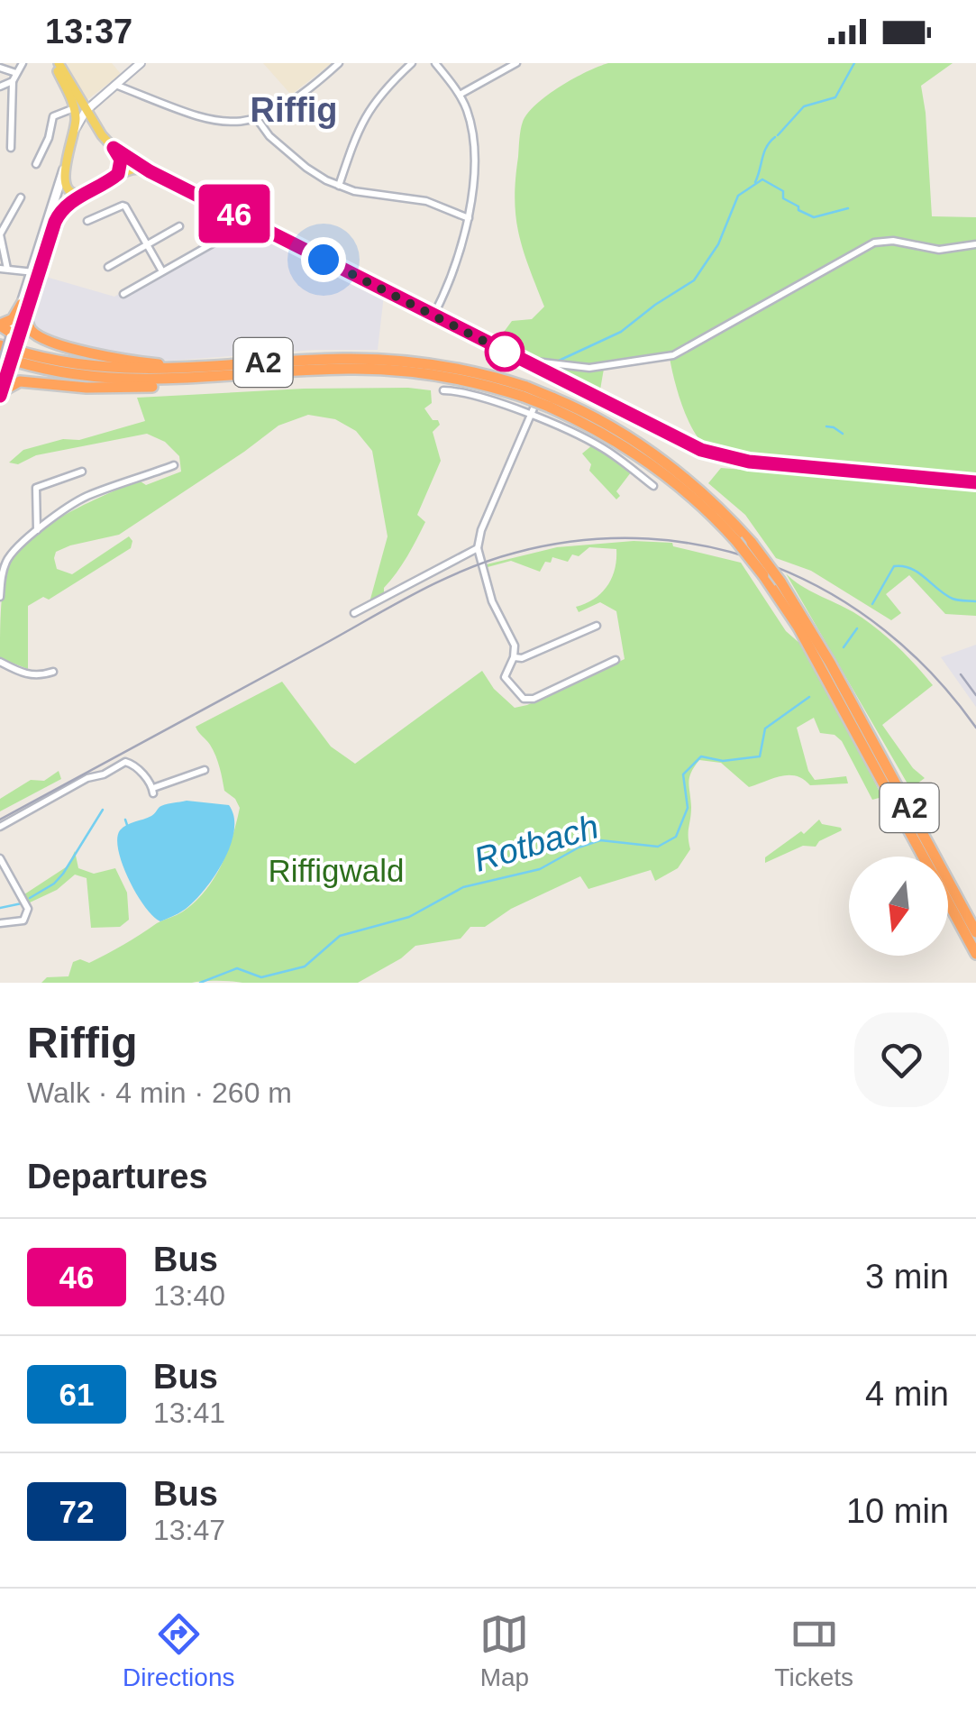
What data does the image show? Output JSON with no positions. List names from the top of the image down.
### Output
{
  "streets": {
    "highway": ["A2"]
  },
  "districts": ["Riffig"],
  "water": ["Rotbach"],
  "parks": ["Riffigwald"],
  "lines": ["bus line 46"],
  "north": "bottom",
  "page": {
    "status": "13:37",
    "on_map": "46",
    "heading": [
      ["Riffig", "Walk · 4 min · 260 m"],
      "Departures"
    ],
    "list": [
      {
        "mark": "46",
        "name": "Bus",
        "note": "13:40",
        "value": "3 min"
      },
      {
        "mark": "61",
        "name": "Bus",
        "note": "13:41",
        "value": "4 min"
      },
      {
        "mark": "72",
        "name": "Bus",
        "note": "13:47",
        "value": "10 min"
      }
    ],
    "tabs": ["Directions", "Map", "Tickets"]
  }
}
